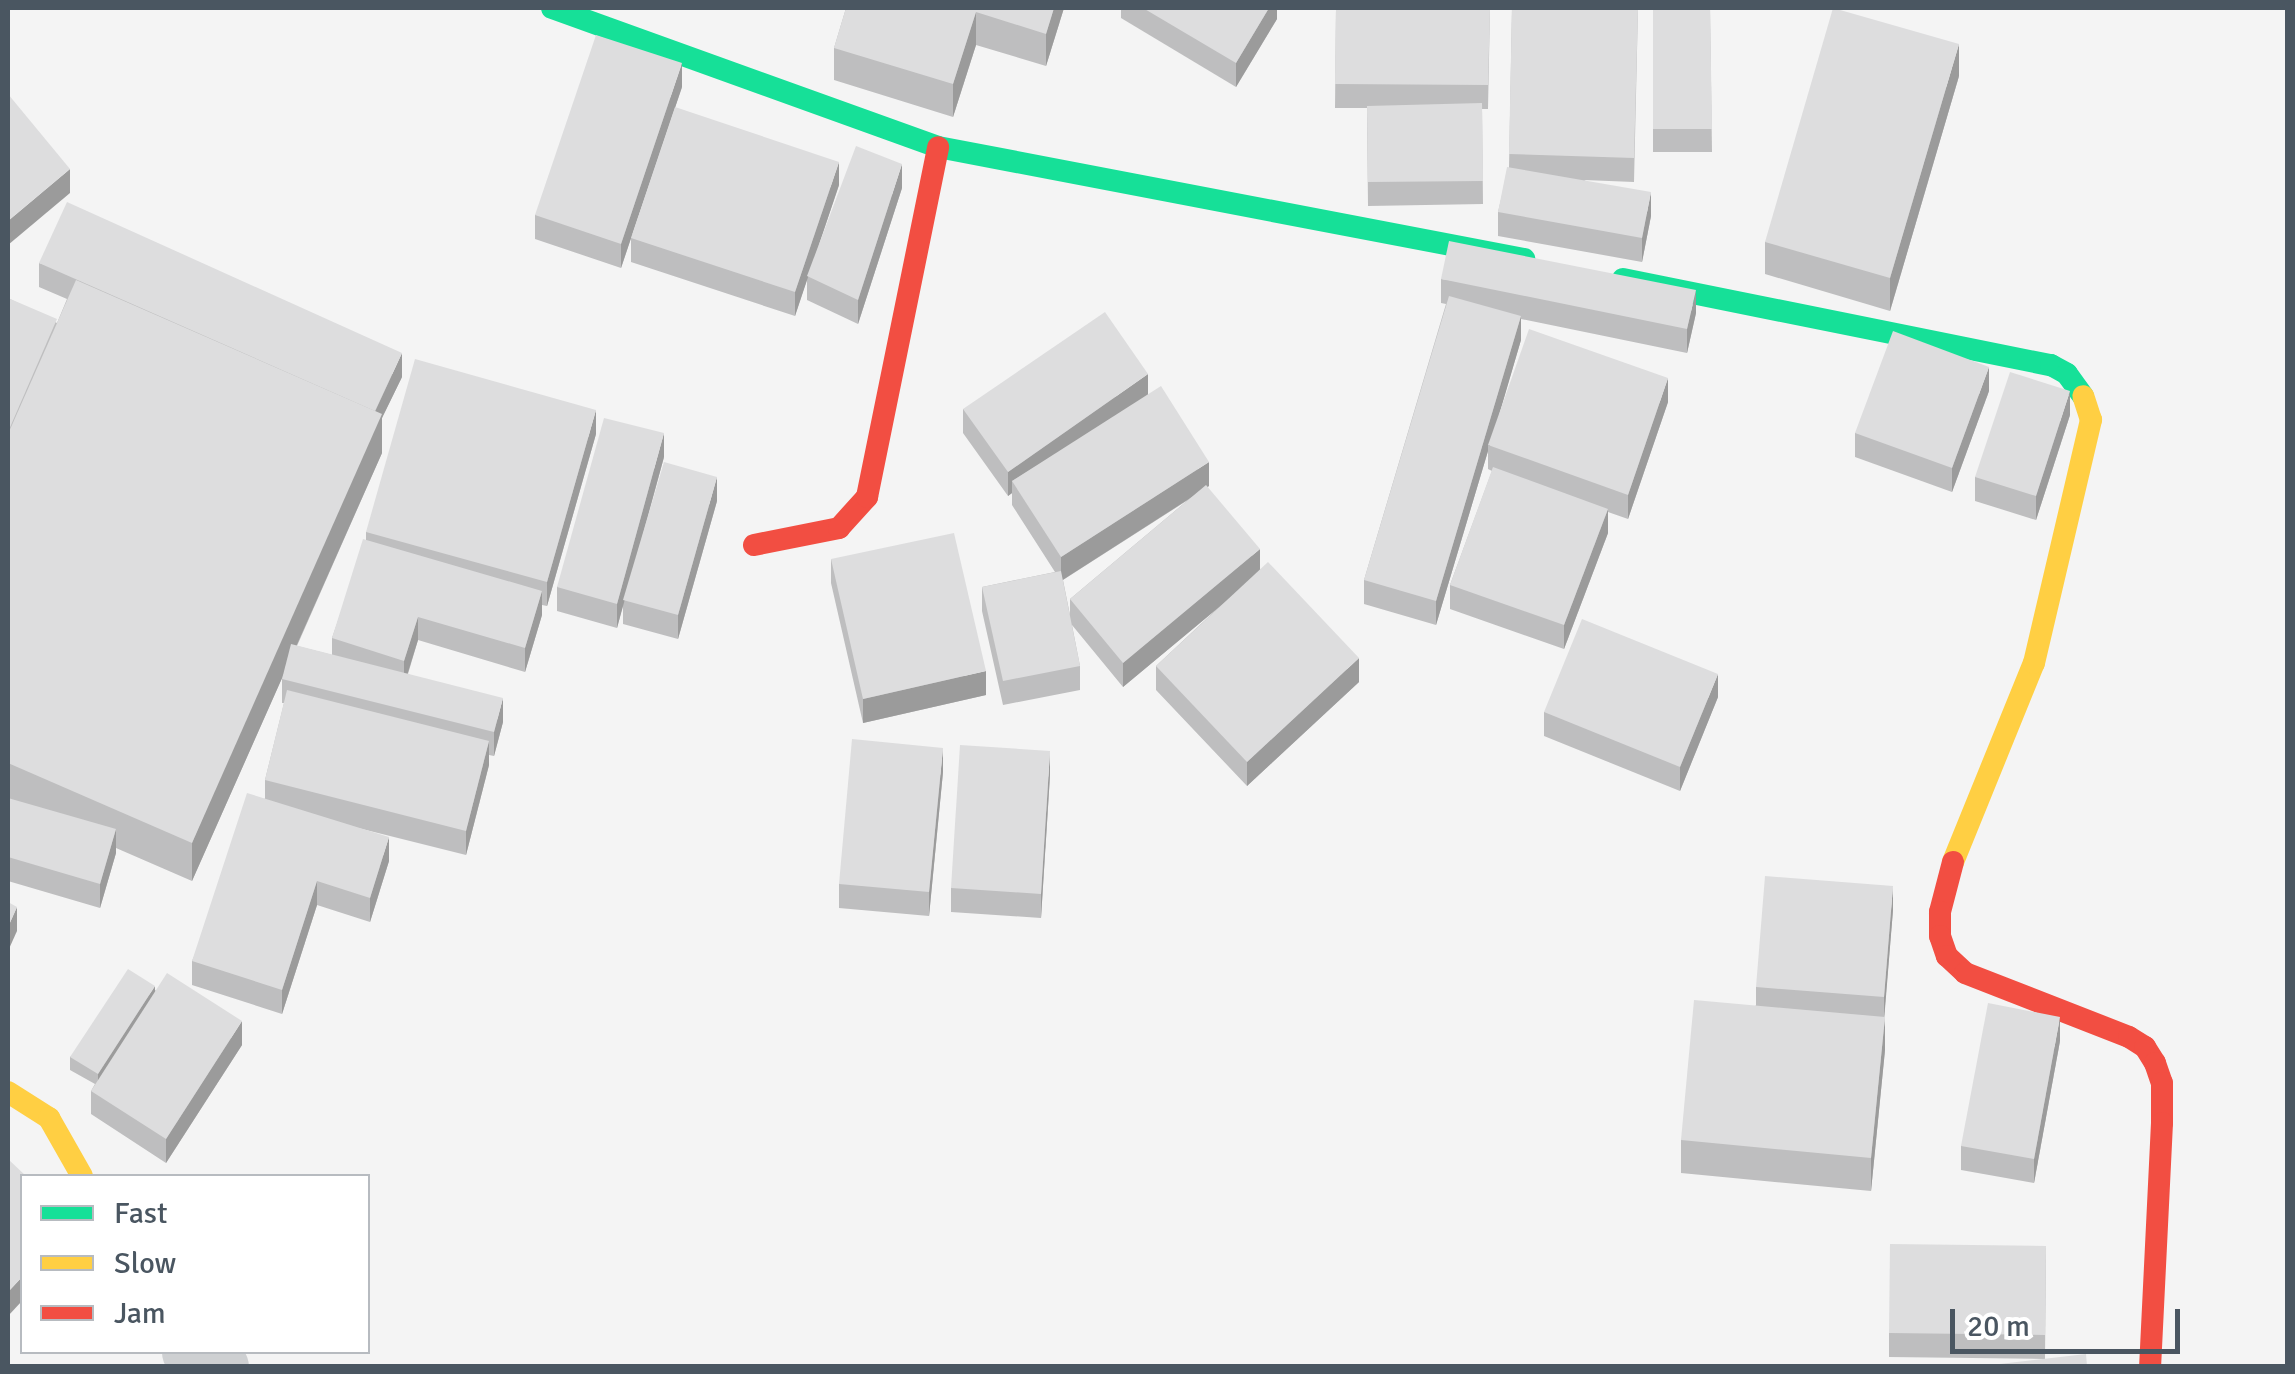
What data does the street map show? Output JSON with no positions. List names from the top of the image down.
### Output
{
  "legend": ["Fast", "Slow", "Jam"],
  "scale_bar": "20 m"
}
